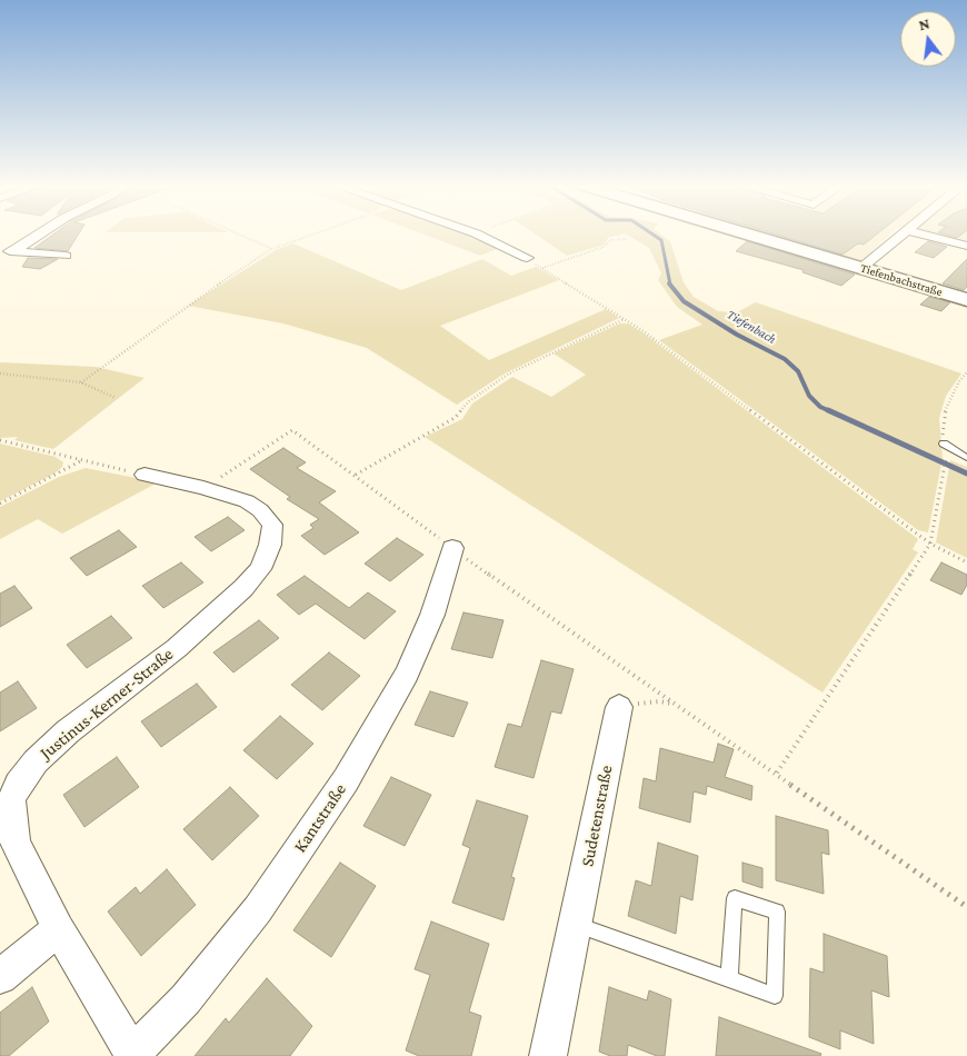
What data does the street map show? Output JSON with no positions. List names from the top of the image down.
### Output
{
  "streets": {
    "street": [
      "Tiefenbachstraße",
      "Justinus-Kerner-Straße",
      "Sudetenstraße",
      "Kantstraße"
    ]
  },
  "crossings": [
    ["Justinus-Kerner-Straße", "Kantstraße"]
  ],
  "water": ["Tiefenbach"],
  "north": "top"
}
